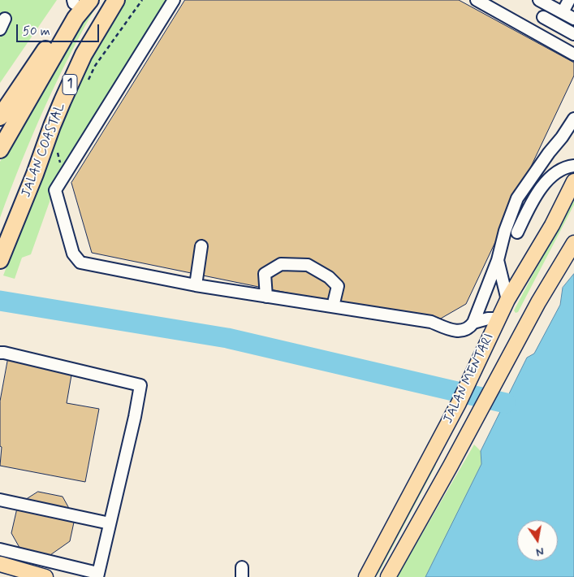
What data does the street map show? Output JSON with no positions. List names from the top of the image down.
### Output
{
  "streets": {
    "highway": ["1", "JALAN COASTAL"],
    "main road": ["JALAN MENTARI"]
  },
  "scale_bar": "50 m",
  "north": "bottom"
}
